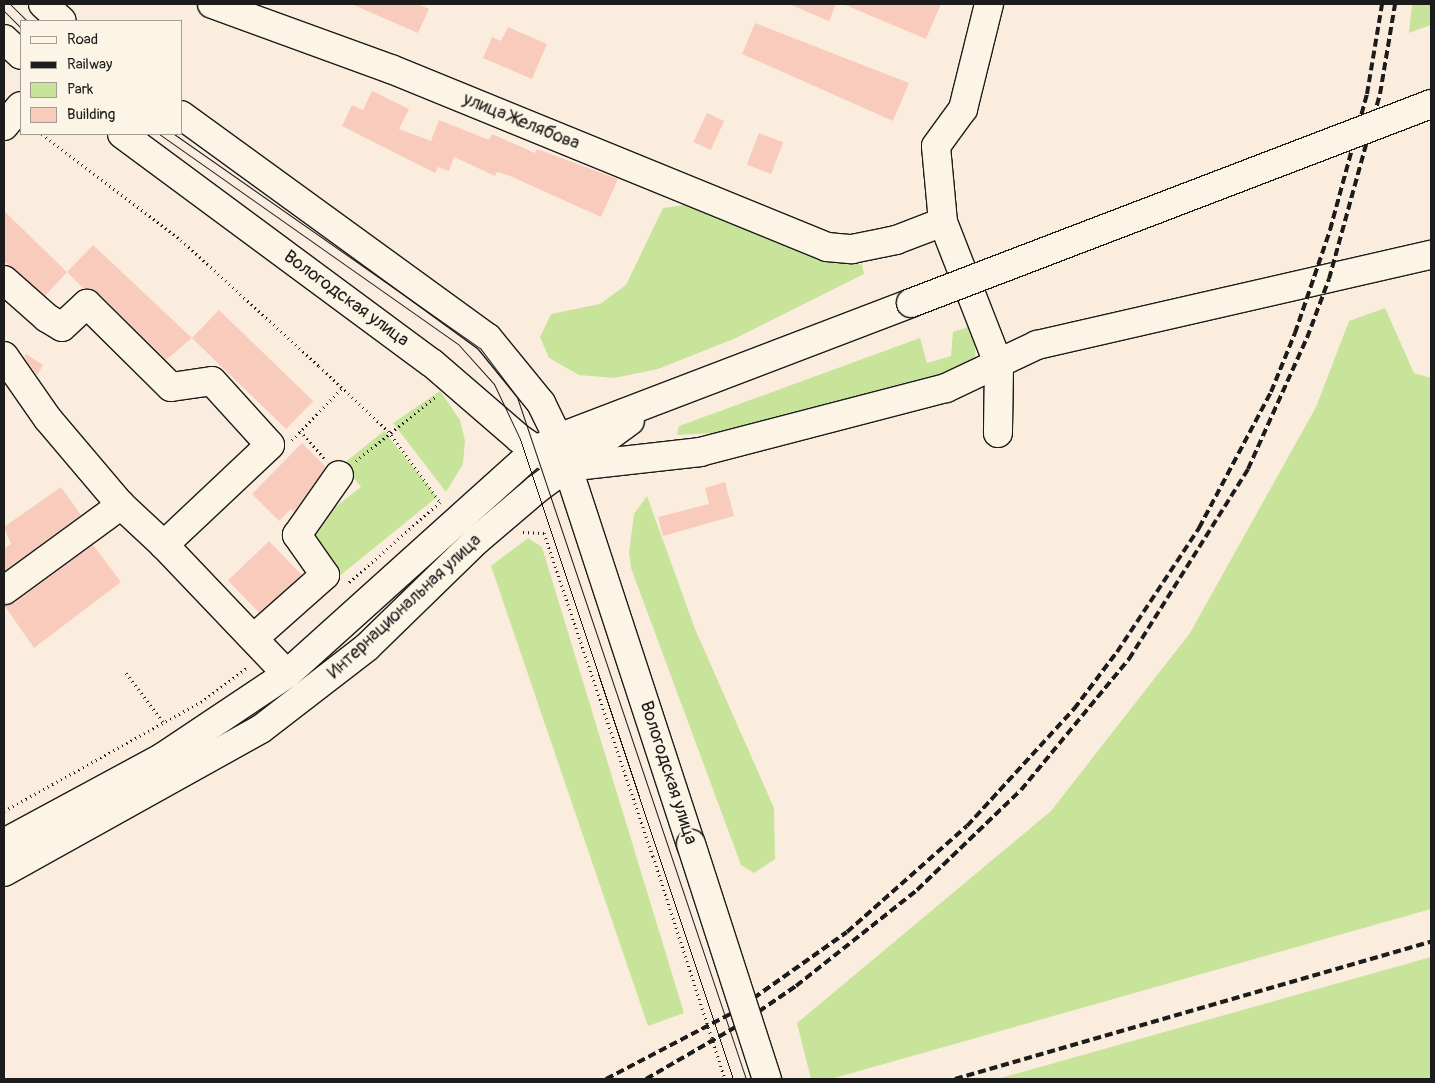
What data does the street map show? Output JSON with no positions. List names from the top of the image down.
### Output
{
  "streets": {
    "main road": ["улица Желябова", "Вологодская улица", "Интернациональная улица"]
  },
  "crossings": [
    ["Вологодская улица", "Интернациональная улица"]
  ],
  "legend": [
    "Road",
    "Railway",
    "Park",
    "Building"
  ]
}
